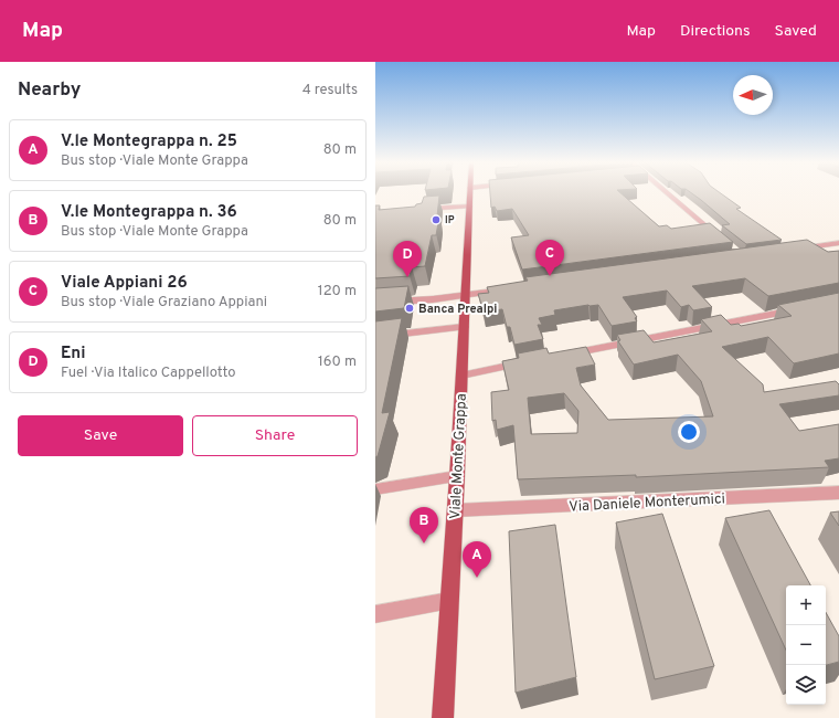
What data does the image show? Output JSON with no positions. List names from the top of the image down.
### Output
{
  "streets": {
    "main road": ["Viale Monte Grappa"],
    "street": ["Via Daniele Monterumici"]
  },
  "crossings": [
    ["Viale Monte Grappa", "Via Daniele Monterumici"]
  ],
  "places": ["IP", "Banca Prealpi"],
  "north": "left",
  "page": {
    "header": "Map",
    "nav": ["Map", "Directions", "Saved"],
    "heading": ["Nearby", "4 results"],
    "list": [
      {
        "mark": "A",
        "name": "V.le Montegrappa n. 25",
        "note": "Bus stop · Viale Monte Grappa",
        "value": "80 m"
      },
      {
        "mark": "B",
        "name": "V.le Montegrappa n. 36",
        "note": "Bus stop · Viale Monte Grappa",
        "value": "80 m"
      },
      {
        "mark": "C",
        "name": "Viale Appiani 26",
        "note": "Bus stop · Viale Graziano Appiani",
        "value": "120 m"
      },
      {
        "mark": "D",
        "name": "Eni",
        "note": "Fuel · Via Italico Cappellotto",
        "value": "160 m"
      }
    ],
    "pins": [
      "C",
      "D",
      "B",
      "A"
    ],
    "buttons": ["Save", "Share"],
    "map_buttons": ["+", "−"]
  }
}
